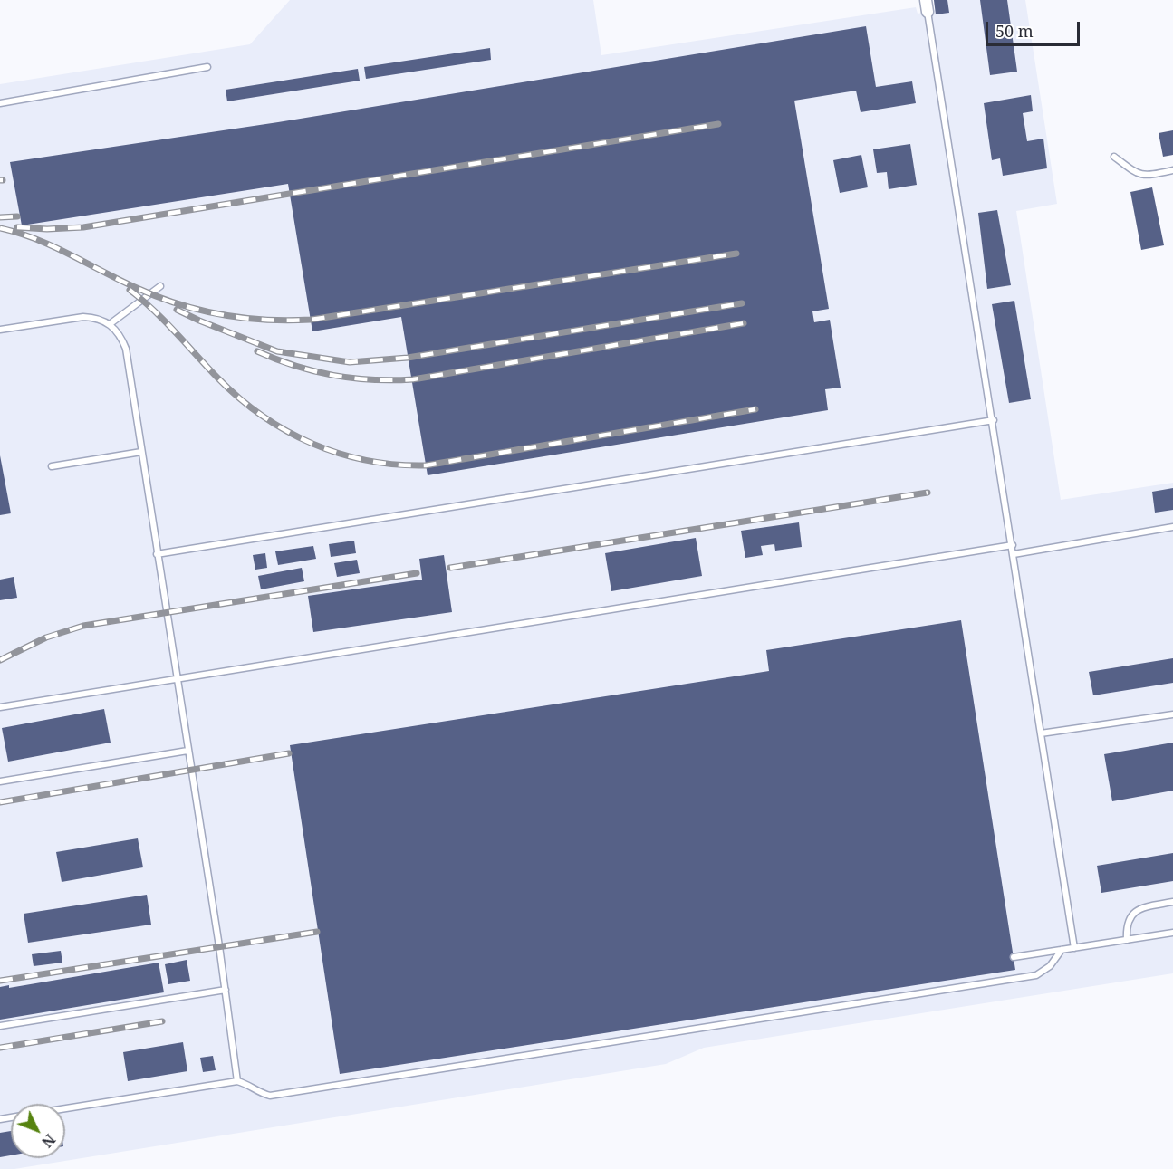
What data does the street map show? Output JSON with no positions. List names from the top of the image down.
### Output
{
  "scale_bar": "50 m",
  "north": "bottom right"
}
